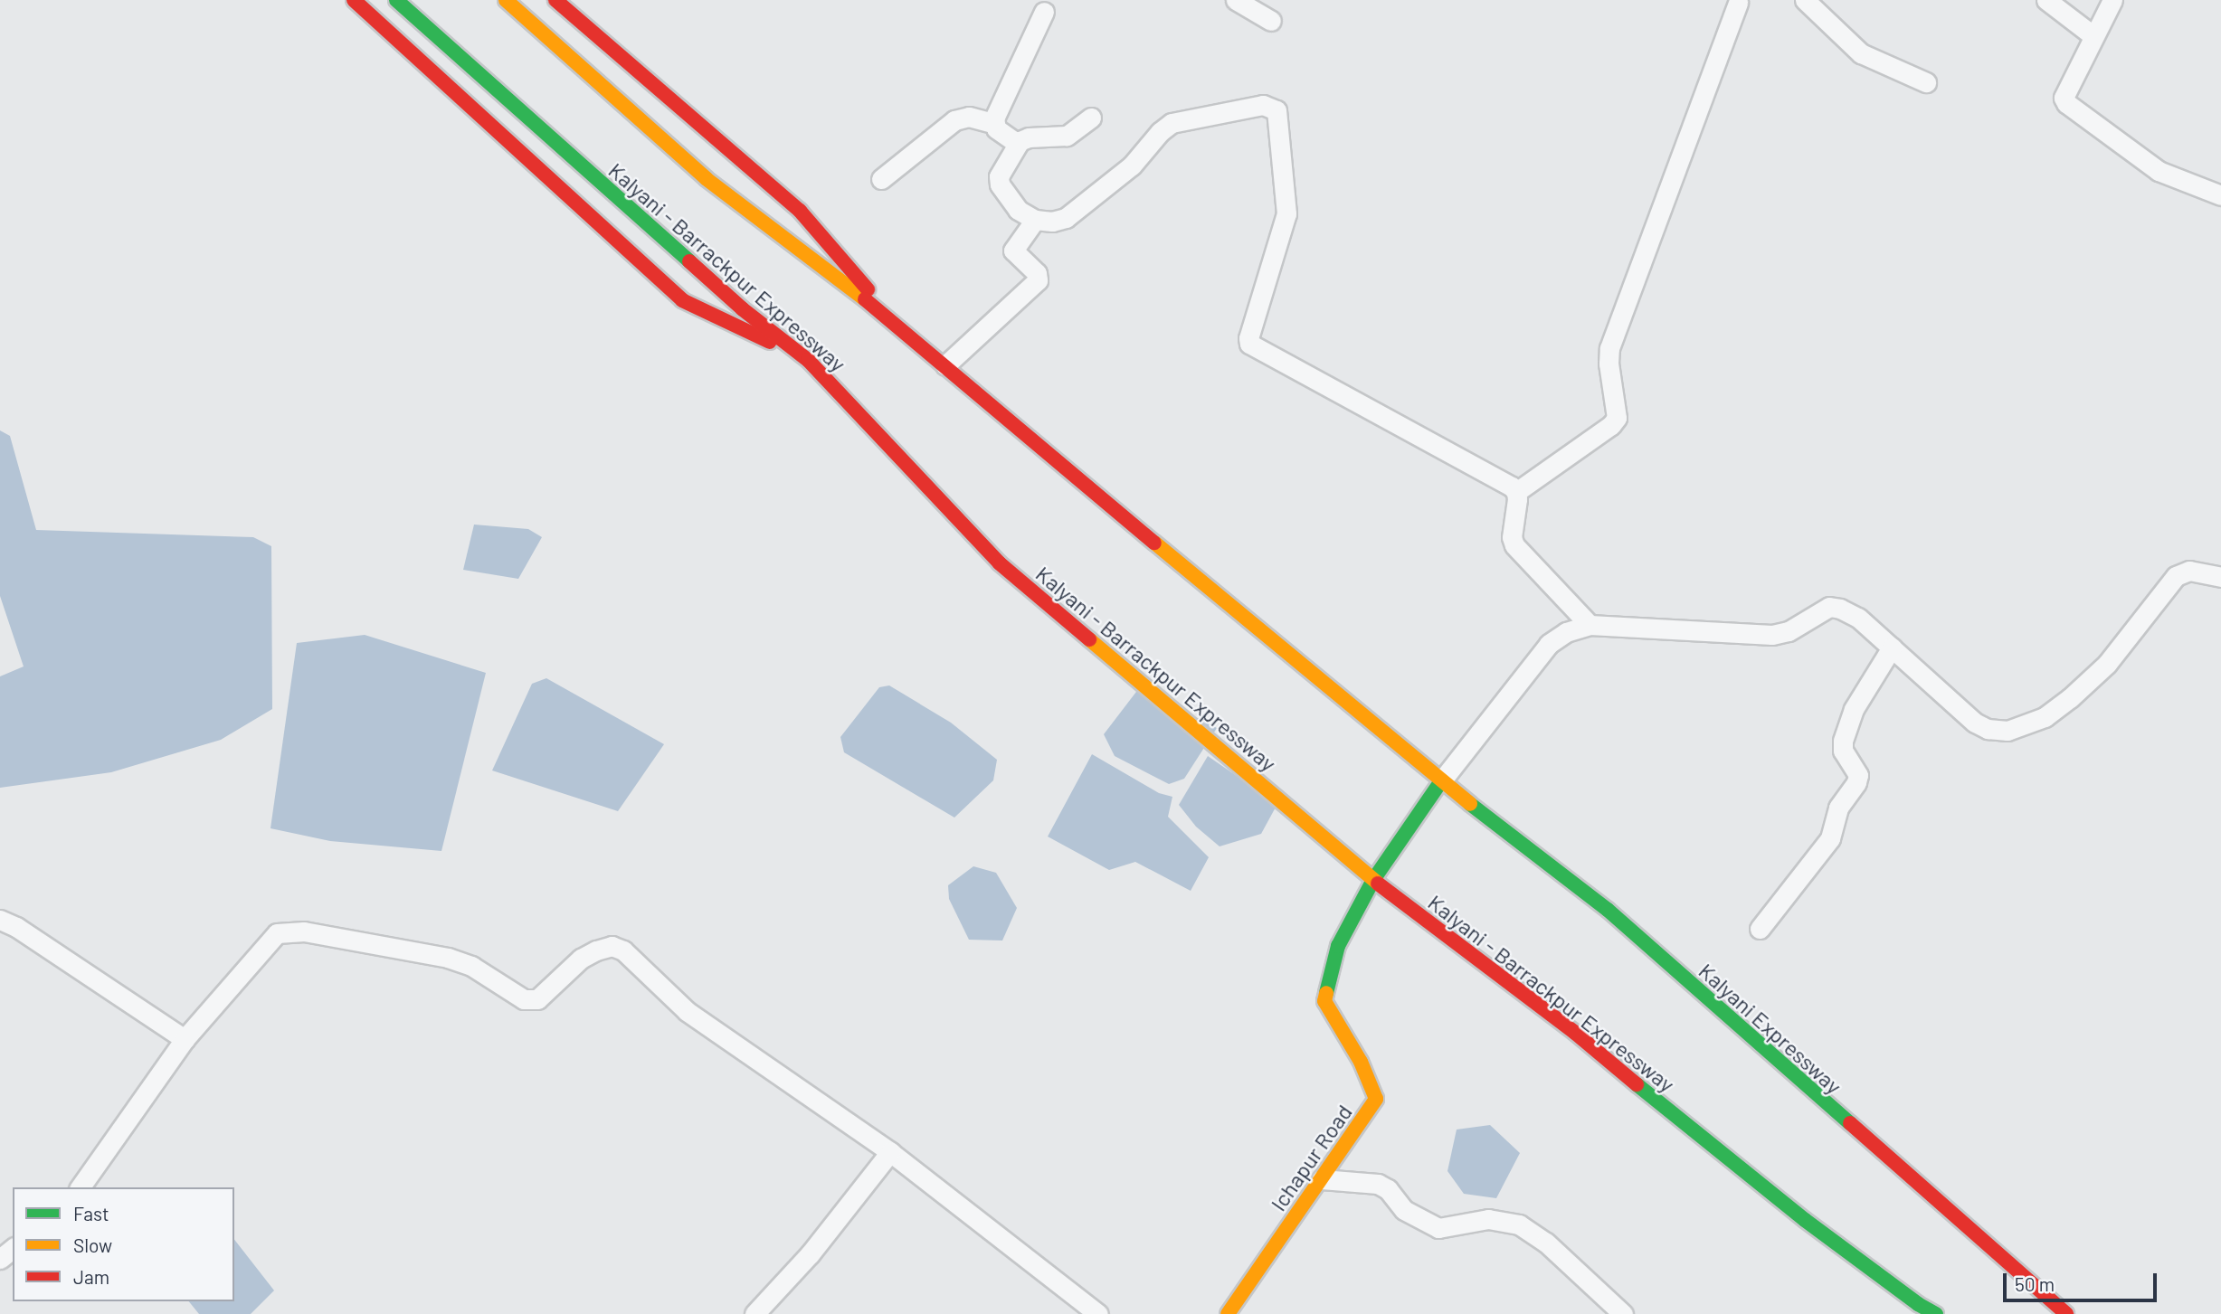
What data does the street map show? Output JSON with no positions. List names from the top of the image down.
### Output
{
  "streets": {
    "main road": ["Kalyani - Barrackpur Expressway", "Kalyani Expressway", "Ichapur Road"]
  },
  "crossings": [
    ["Kalyani - Barrackpur Expressway", "Ichapur Road"]
  ],
  "legend": ["Fast", "Slow", "Jam"],
  "scale_bar": "50 m"
}
